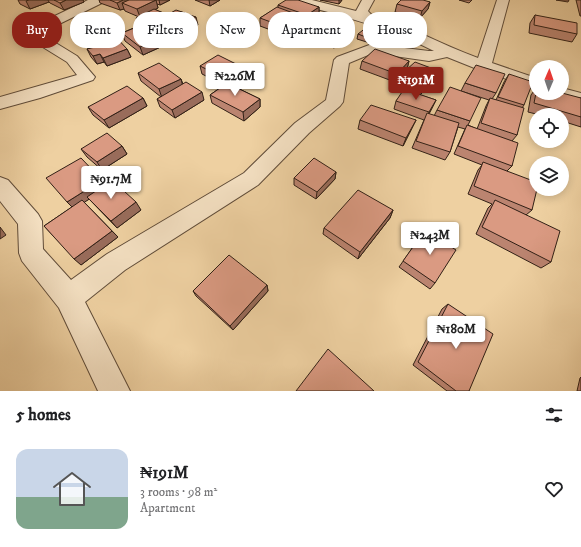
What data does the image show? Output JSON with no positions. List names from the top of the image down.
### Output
{
  "north": "top",
  "page": {
    "chip": [
      "Buy",
      "Rent",
      "Filters",
      "New",
      "Apartment",
      "House"
    ],
    "price": [
      "₦226M",
      "₦191M",
      "₦91.7M",
      "₦243M",
      "₦180M"
    ],
    "heading": "5 homes",
    "list": [
      {
        "name": "₦191M",
        "note": "3 rooms · 98 m² · Apartment"
      }
    ]
  }
}
